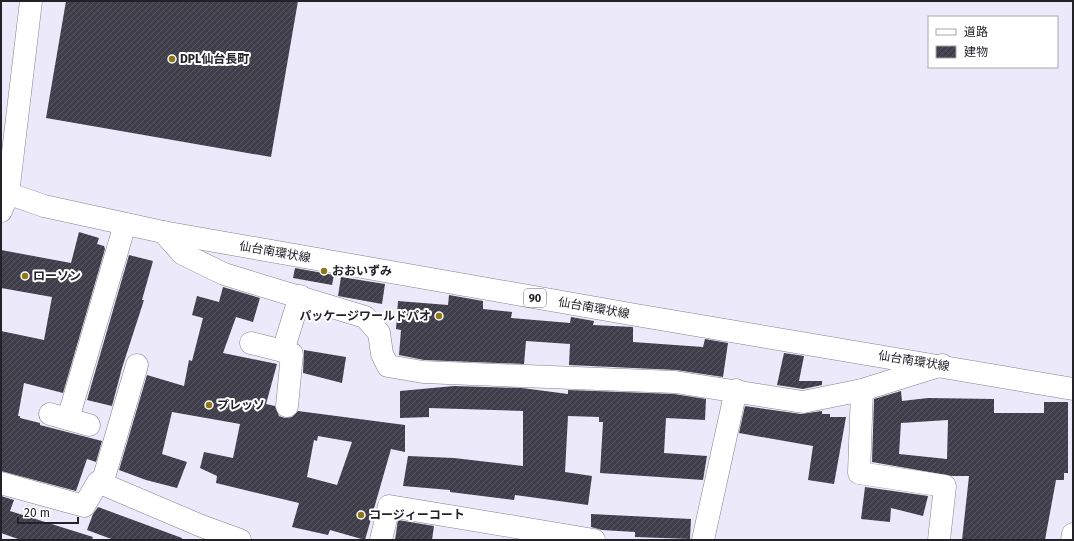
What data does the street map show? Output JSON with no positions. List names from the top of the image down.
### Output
{
  "streets": {
    "street": ["仙台南環状線", "90"]
  },
  "places": [
    "DPL仙台長町",
    "おおいずみ",
    "ローソン",
    "パッケージワールドパオ",
    "プレッソ",
    "コージィーコート"
  ],
  "legend": ["道路", "建物"],
  "scale_bar": "20 m"
}
